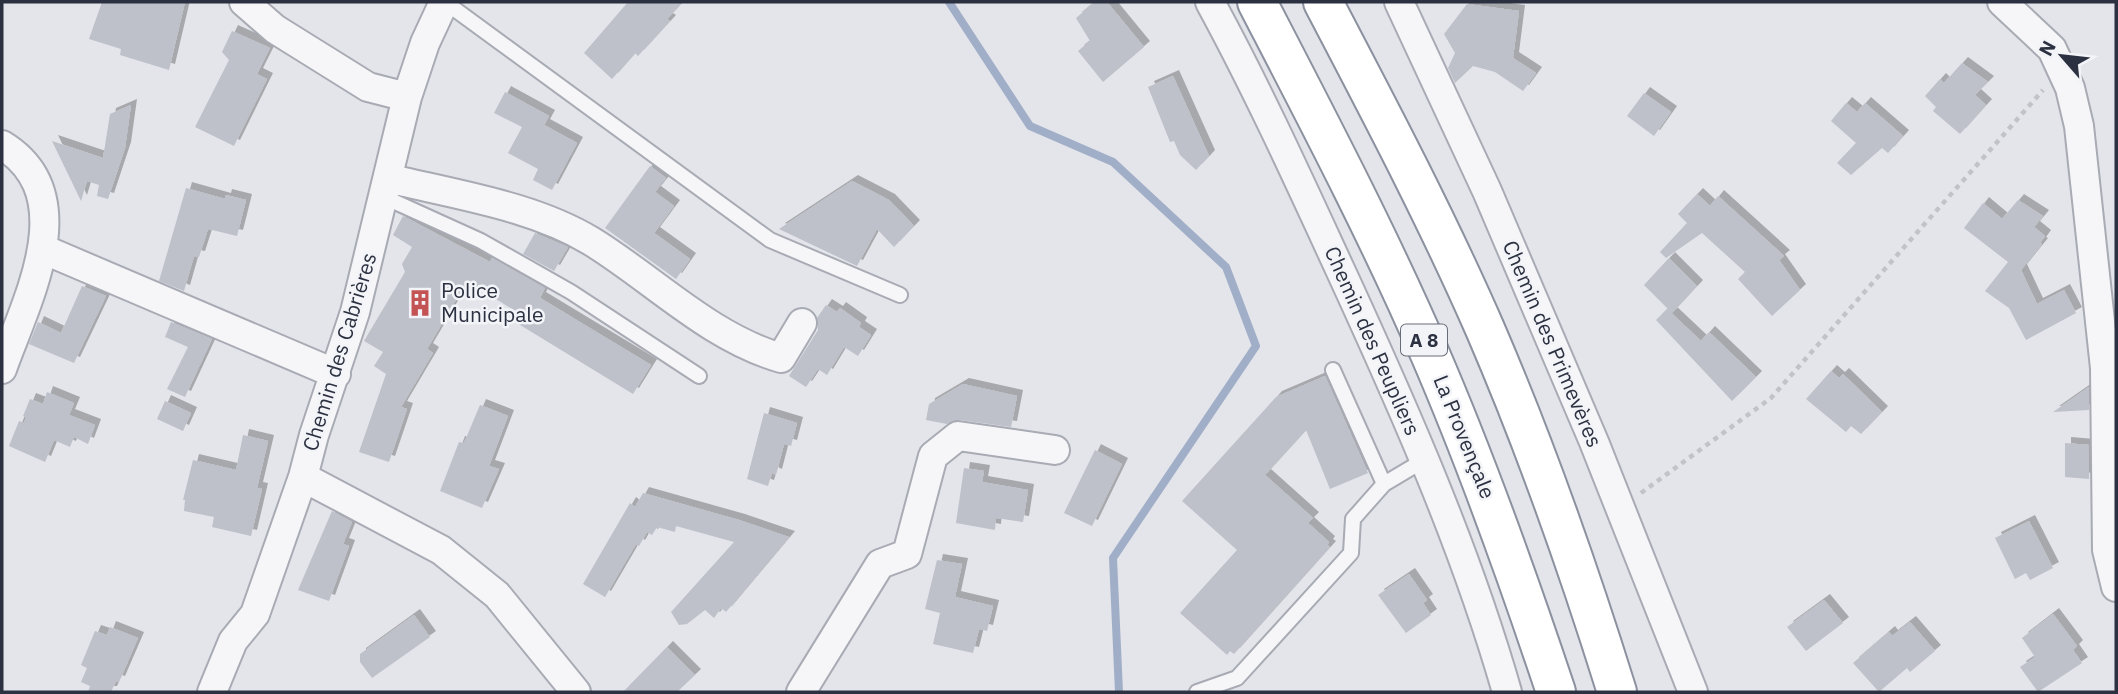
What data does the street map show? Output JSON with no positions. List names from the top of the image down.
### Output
{
  "streets": {
    "highway": ["A 8", "La Provençale"],
    "street": ["Chemin des Peupliers", "Chemin des Primevères", "Chemin des Cabrières"]
  },
  "places": {
    "building": ["Police Municipale"]
  },
  "north": "top left"
}
